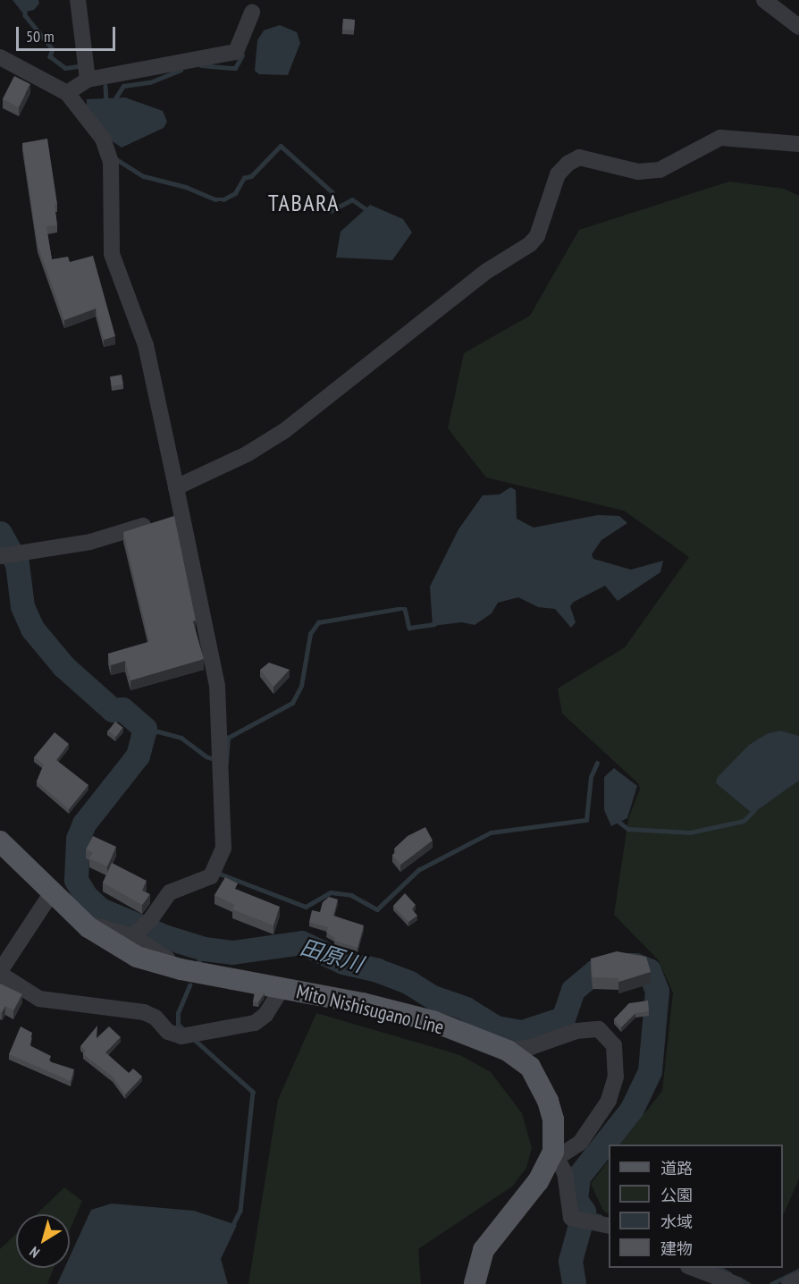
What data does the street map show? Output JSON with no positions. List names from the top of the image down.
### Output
{
  "streets": {
    "main road": ["Mito Nishisugano Line"]
  },
  "districts": ["TABARA"],
  "water": ["田原川"],
  "legend": [
    "道路",
    "公園",
    "水域",
    "建物"
  ],
  "scale_bar": "50 m",
  "north": "bottom left"
}
